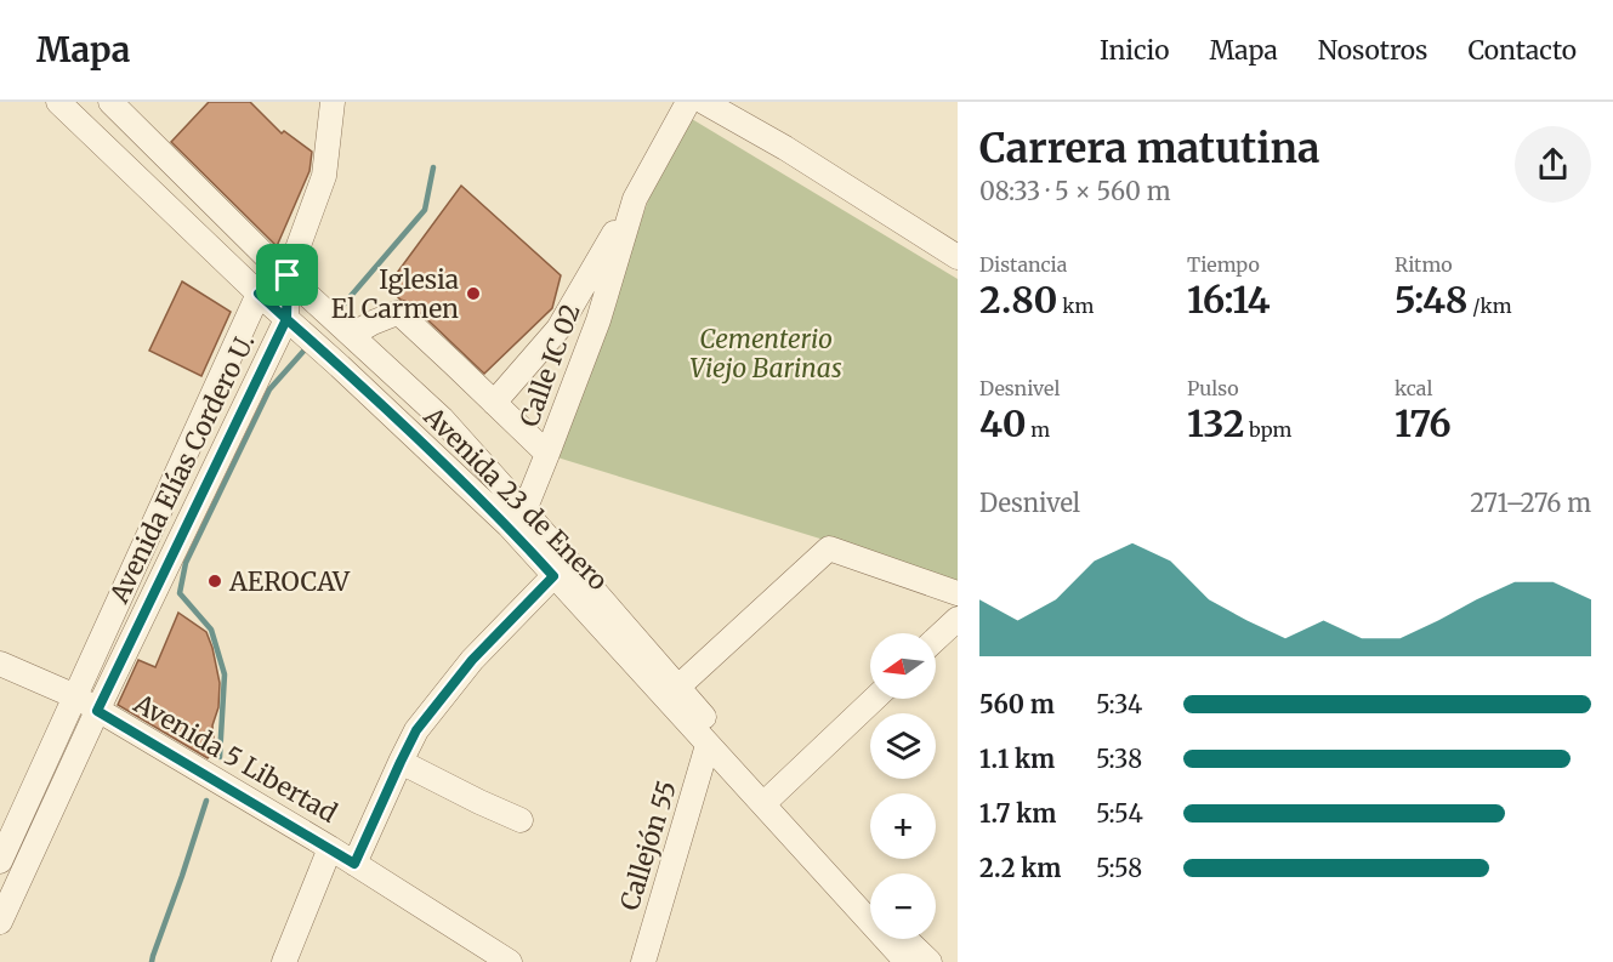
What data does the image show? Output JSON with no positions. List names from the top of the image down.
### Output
{
  "streets": {
    "street": [
      "Calle IC 02",
      "Avenida Elías Cordero U.",
      "Avenida 23 de Enero",
      "Avenida 5 Libertad",
      "Callejón 55"
    ]
  },
  "crossings": [
    ["Calle IC 02", "Avenida 23 de Enero"],
    ["Avenida Elías Cordero U.", "Avenida 23 de Enero"],
    ["Avenida Elías Cordero U.", "Avenida 5 Libertad"],
    ["Avenida 23 de Enero", "Callejón 55"]
  ],
  "parks": ["Cementerio Viejo Barinas"],
  "places": ["Iglesia El Carmen", "AEROCAV"],
  "north": "left",
  "page": {
    "header": "Mapa",
    "nav": [
      "Inicio",
      "Mapa",
      "Nosotros",
      "Contacto"
    ],
    "heading": ["Carrera matutina", "08:33 · 5 × 560 m"],
    "stats": [
      ["Distancia", "2.80 km"],
      ["Tiempo", "16:14"],
      ["Ritmo", "5:48 /km"],
      ["Desnivel", "40 m"],
      ["Pulso", "132 bpm"],
      ["kcal", "176"]
    ],
    "chart": ["Desnivel", "271–276 m"],
    "map_buttons": ["+", "−"],
    "list": [
      {
        "name": "560 m",
        "note": "5:34"
      },
      {
        "name": "1.1 km",
        "note": "5:38"
      },
      {
        "name": "1.7 km",
        "note": "5:54"
      },
      {
        "name": "2.2 km",
        "note": "5:58"
      }
    ]
  }
}
